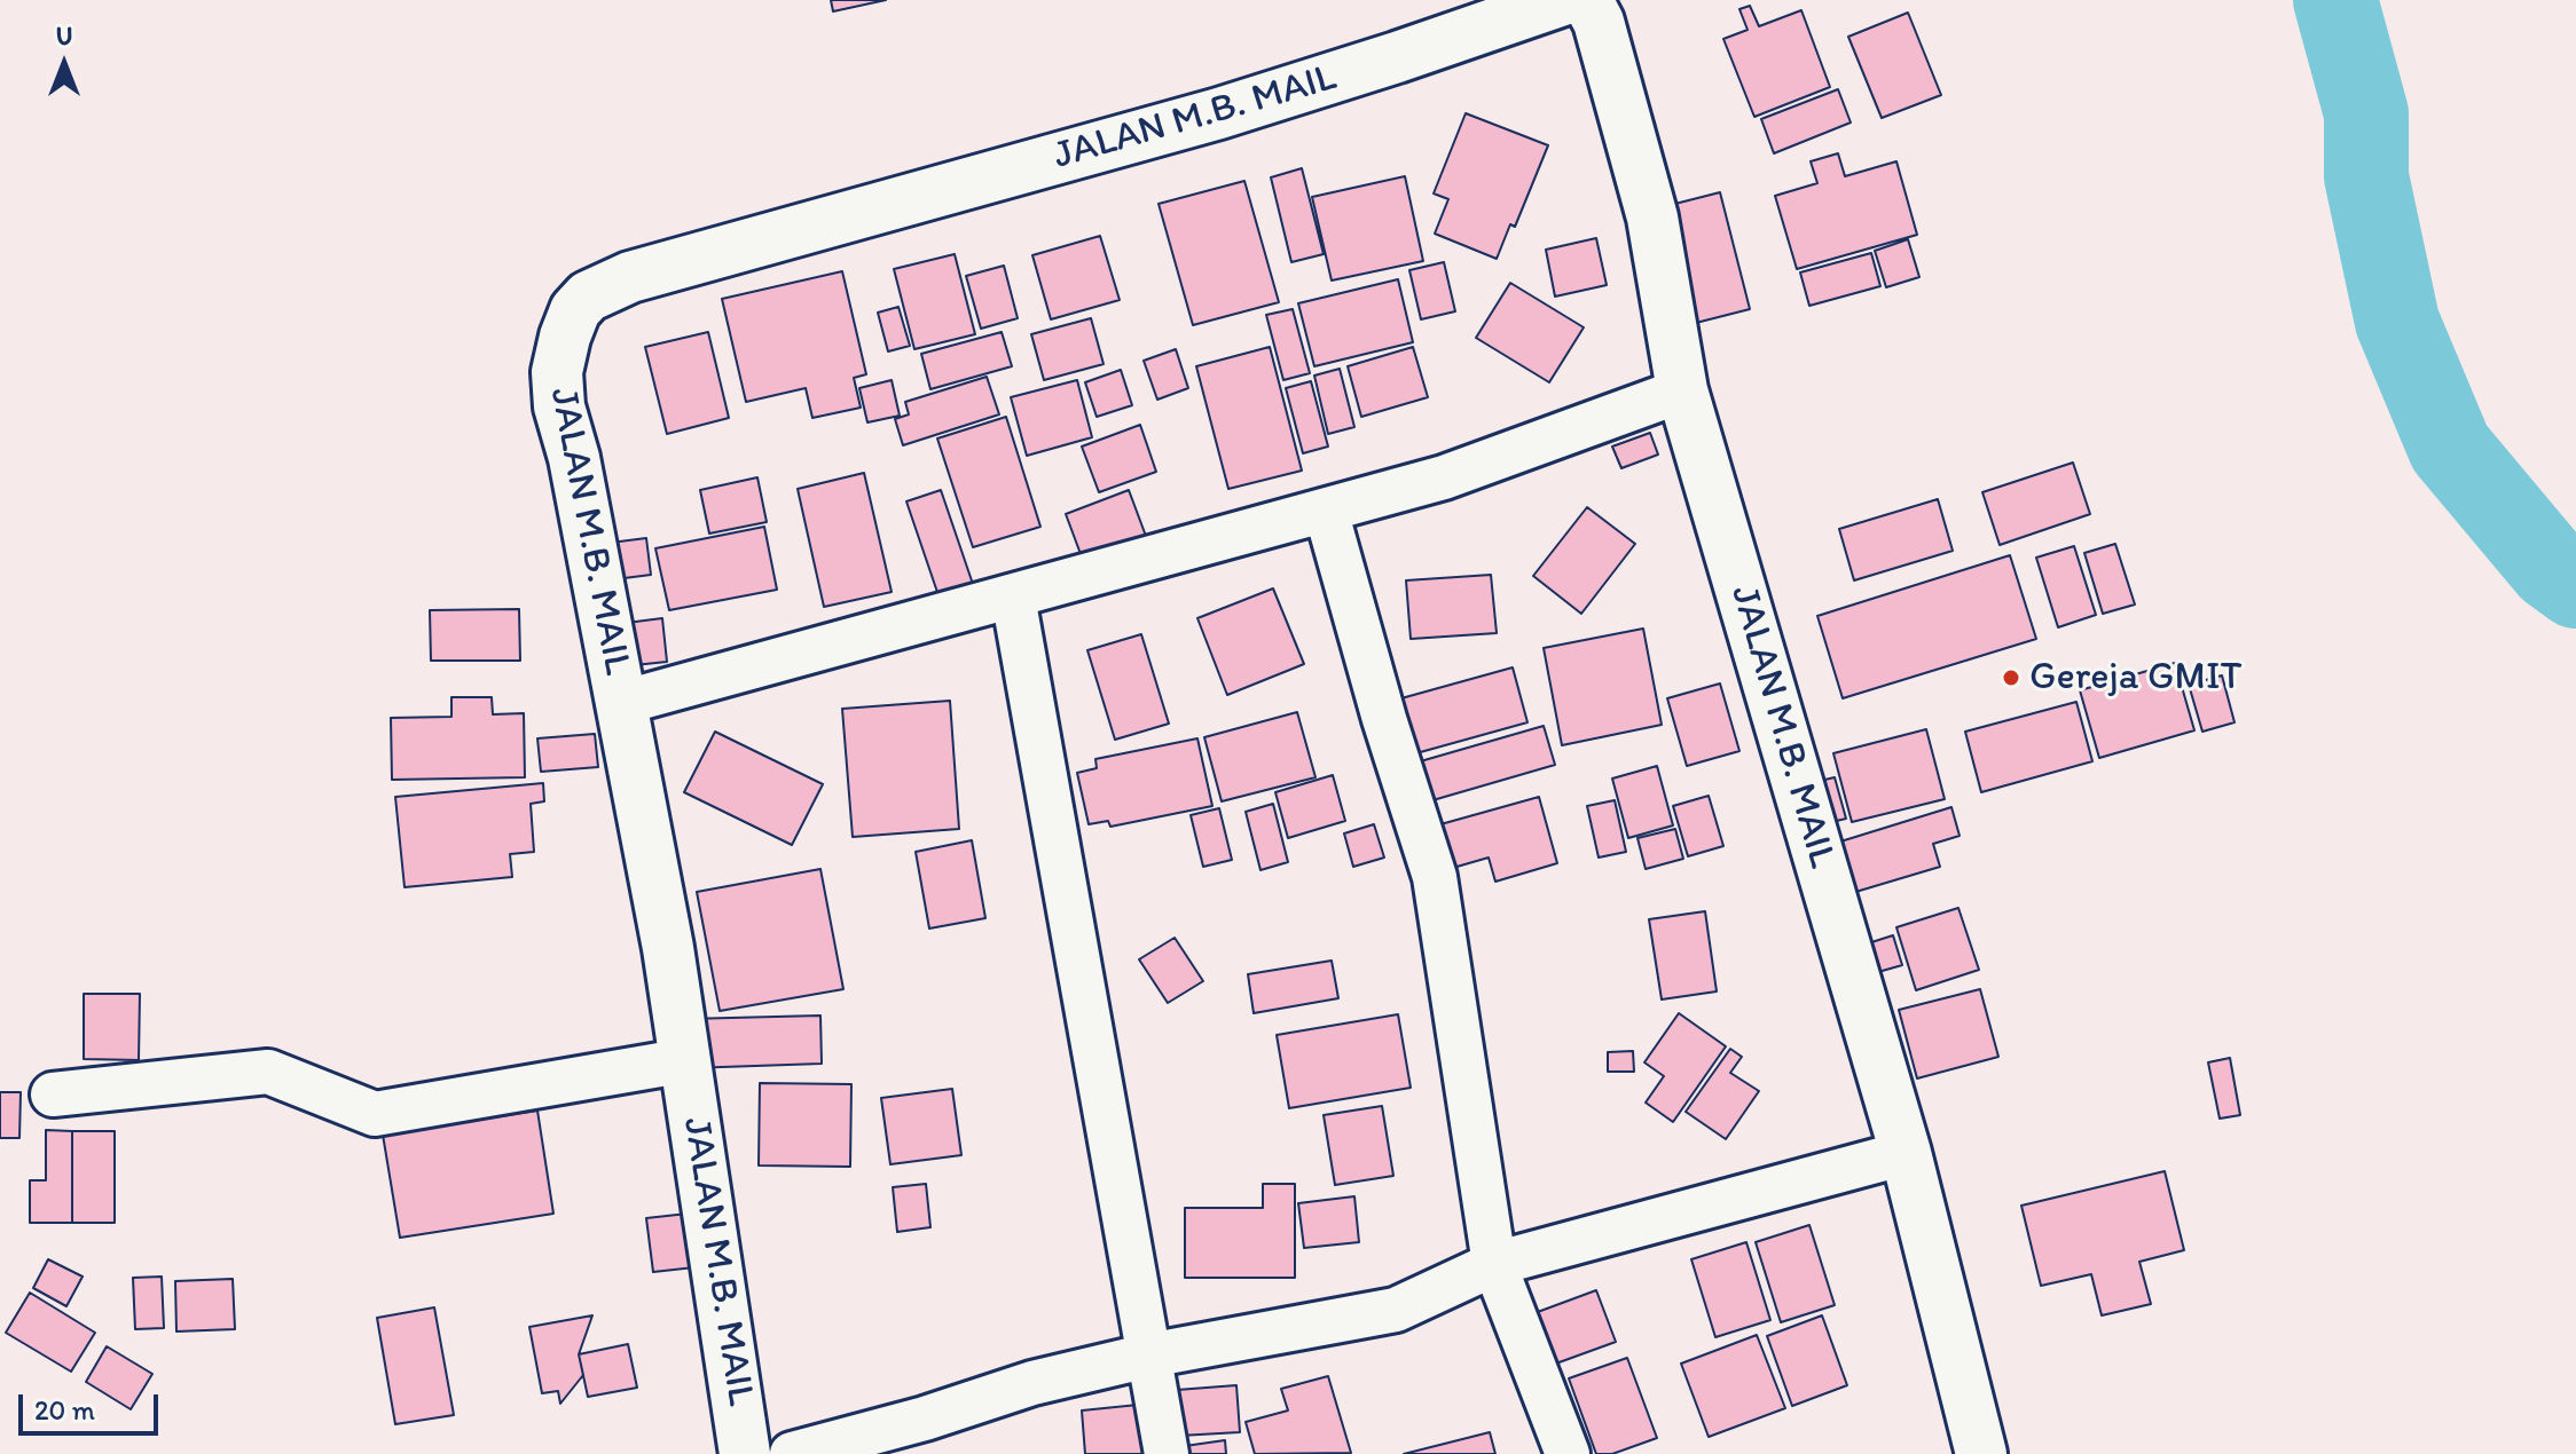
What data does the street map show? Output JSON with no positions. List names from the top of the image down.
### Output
{
  "streets": {
    "street": ["JALAN M.B. MAIL"]
  },
  "places": ["Gereja GMIT"],
  "scale_bar": "20 m",
  "north": "top"
}
